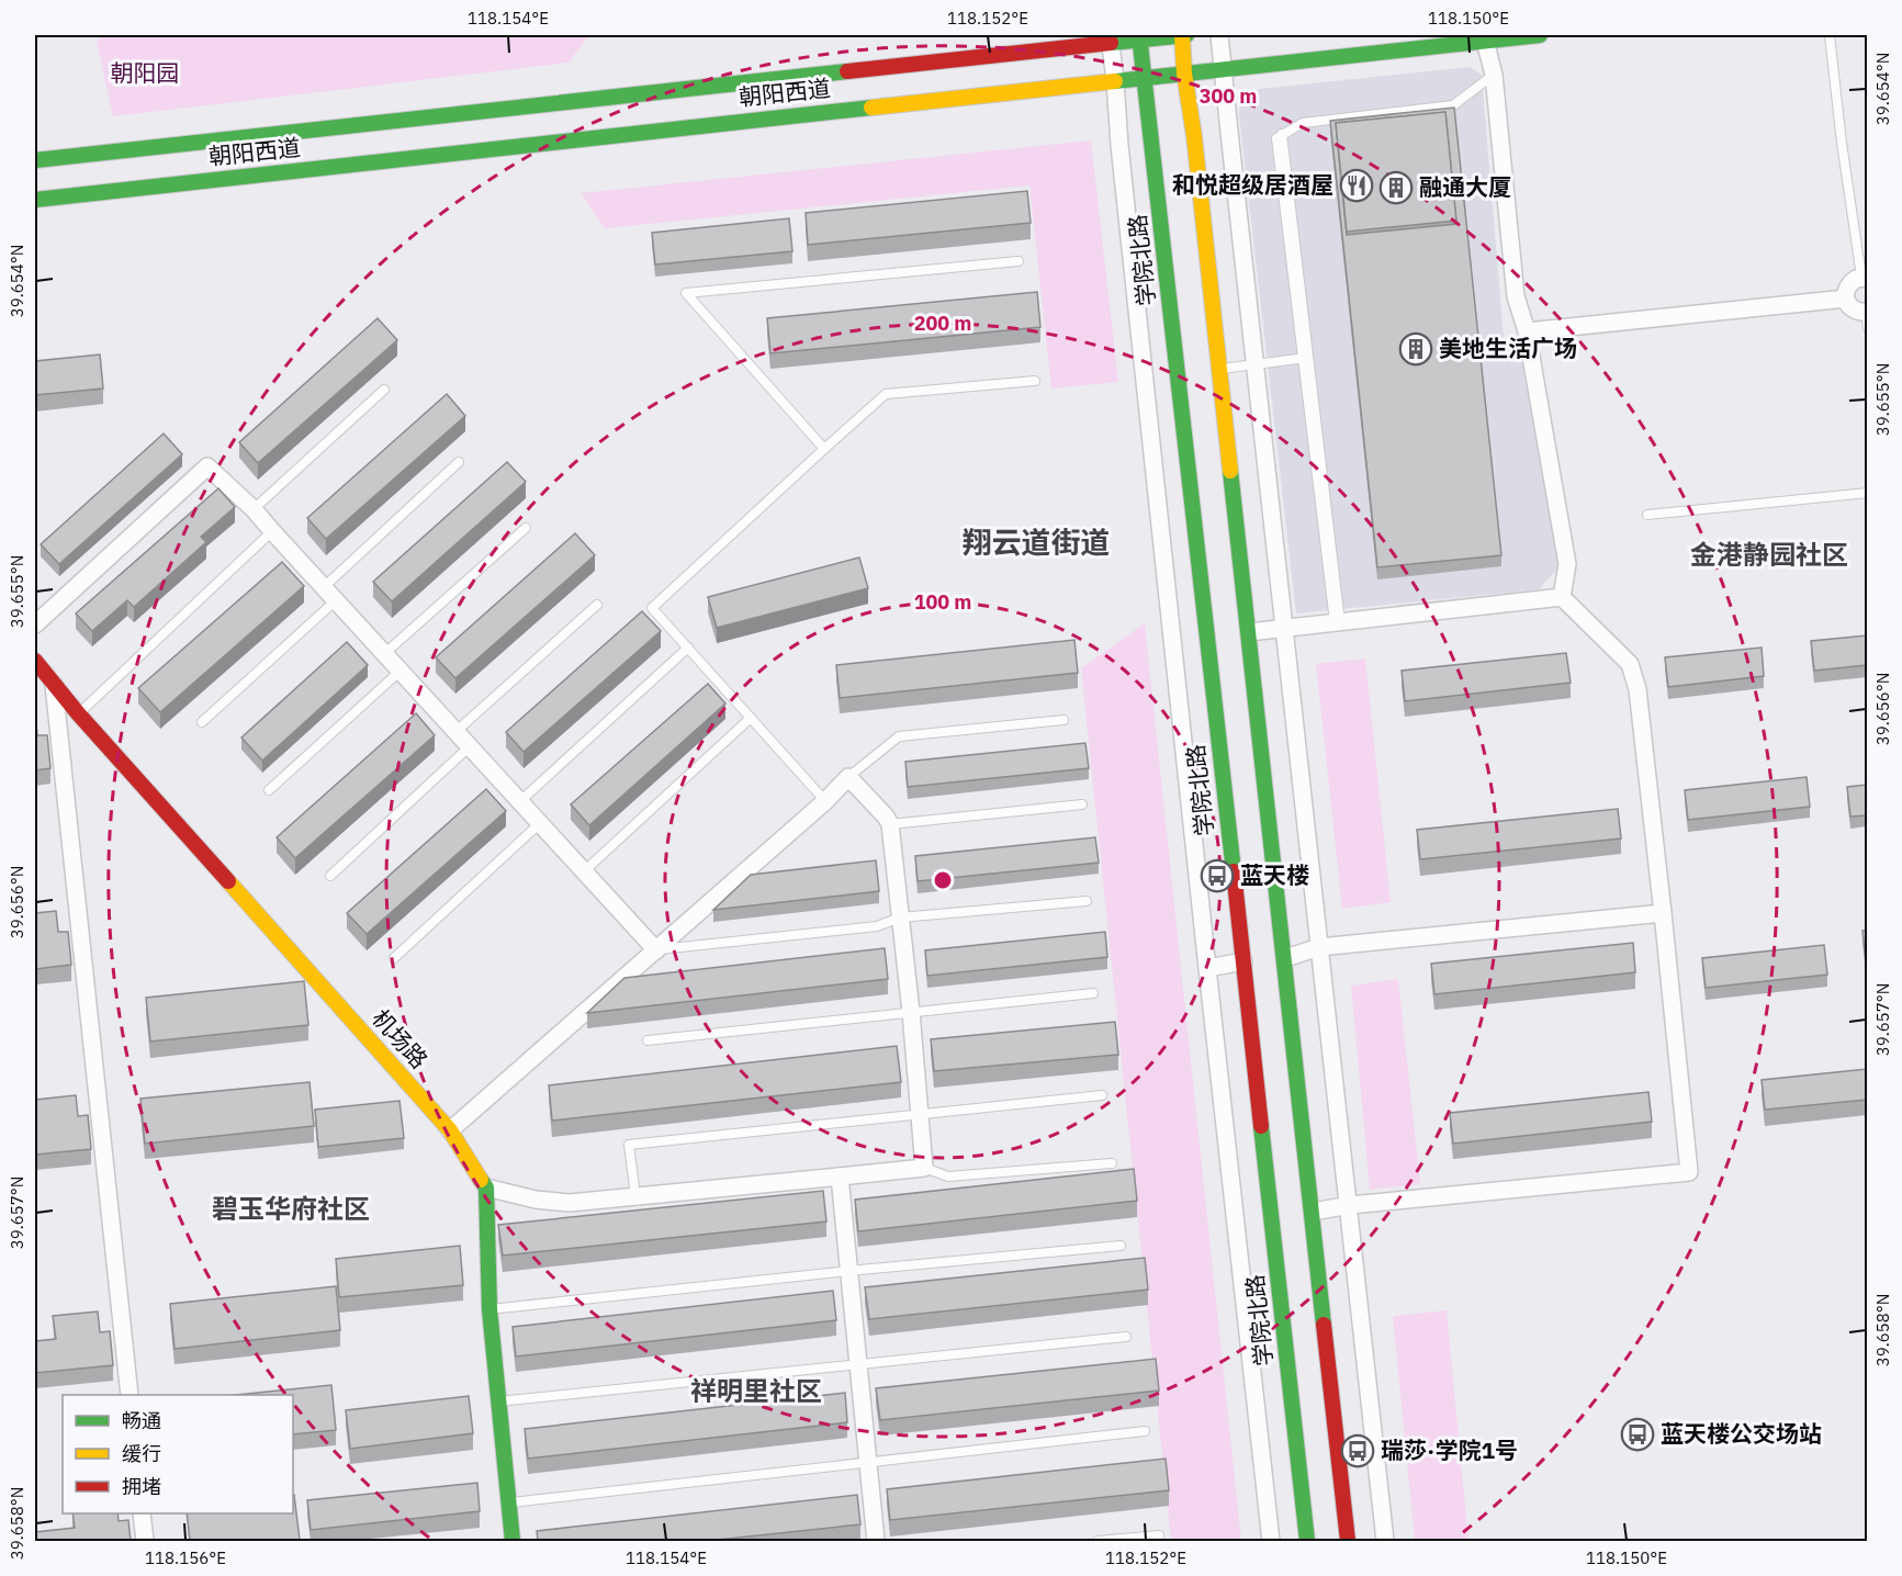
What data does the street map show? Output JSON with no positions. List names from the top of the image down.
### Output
{
  "streets": {
    "main road": ["朝阳西道", "学院北路", "机场路"]
  },
  "crossings": [
    ["朝阳西道", "学院北路"]
  ],
  "districts": [
    "翔云道街道",
    "金港静园社区",
    "碧玉华府社区",
    "祥明里社区"
  ],
  "parks": ["朝阳园"],
  "places": {
    "restaurant": ["和悦超级居酒屋"],
    "building": ["融通大厦", "美地生活广场"],
    "bus stop": ["蓝天楼", "蓝天楼公交场站", "瑞莎·学院1号"]
  },
  "legend": ["畅通", "缓行", "拥堵"],
  "coordinates": [
    "118.154°E",
    "118.152°E",
    "118.150°E",
    "39.654°N",
    "39.655°N",
    "39.656°N",
    "39.657°N",
    "39.658°N",
    "118.156°E"
  ],
  "rings": ["300 m", "200 m", "100 m"]
}
